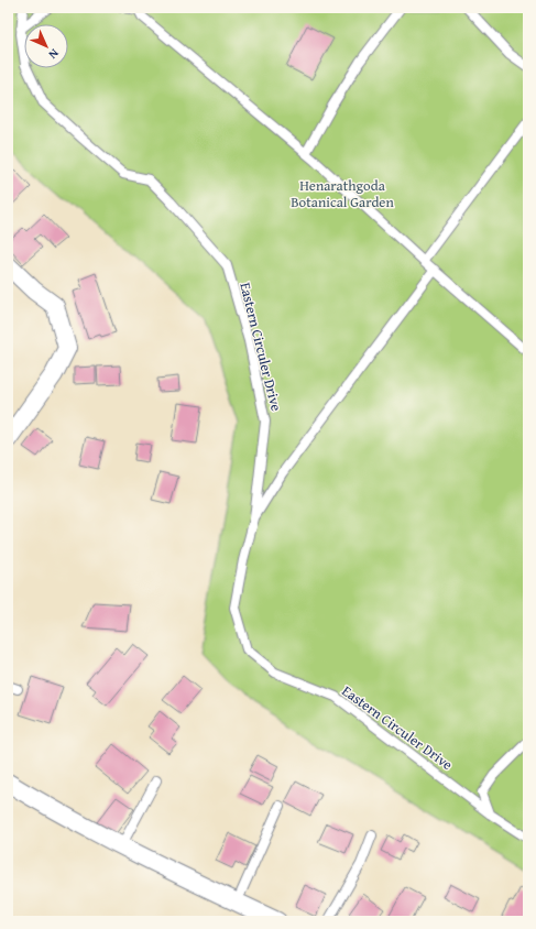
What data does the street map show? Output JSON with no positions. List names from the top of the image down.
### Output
{
  "streets": {
    "lane": ["Eastern Circuler Drive"]
  },
  "parks": ["Henarathgoda Botanical Garden"],
  "north": "bottom right"
}
